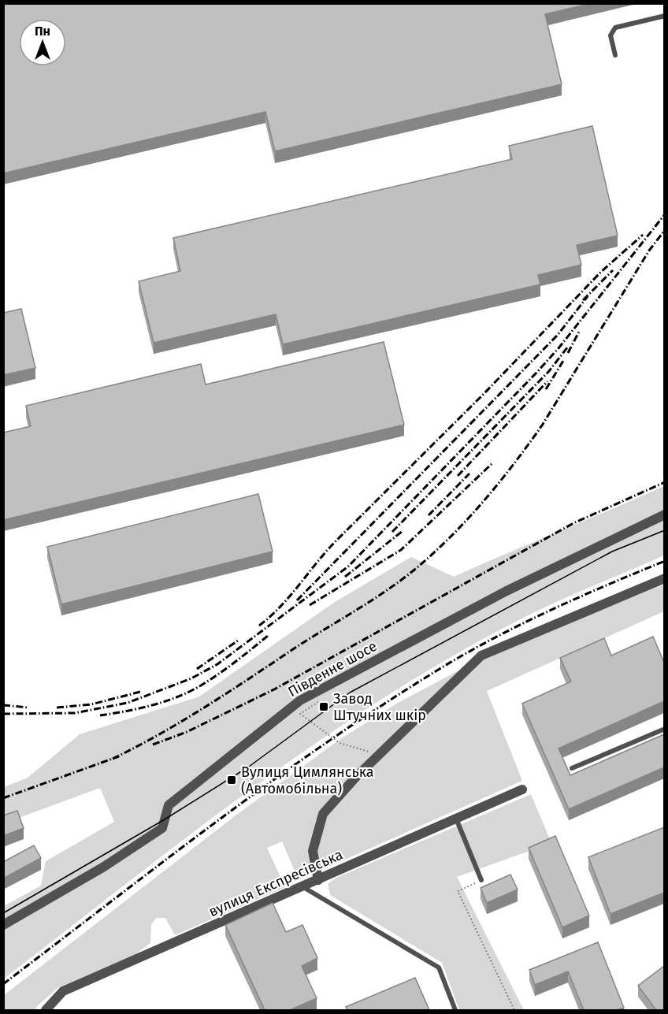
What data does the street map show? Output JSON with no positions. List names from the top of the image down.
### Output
{
  "streets": {
    "street": ["Південне шосе", "вулиця Експресівська"]
  },
  "places": {
    "transit": ["Завод Штучних шкір", "Вулиця Цимлянська (Автомобільна)"]
  },
  "north": "top"
}
